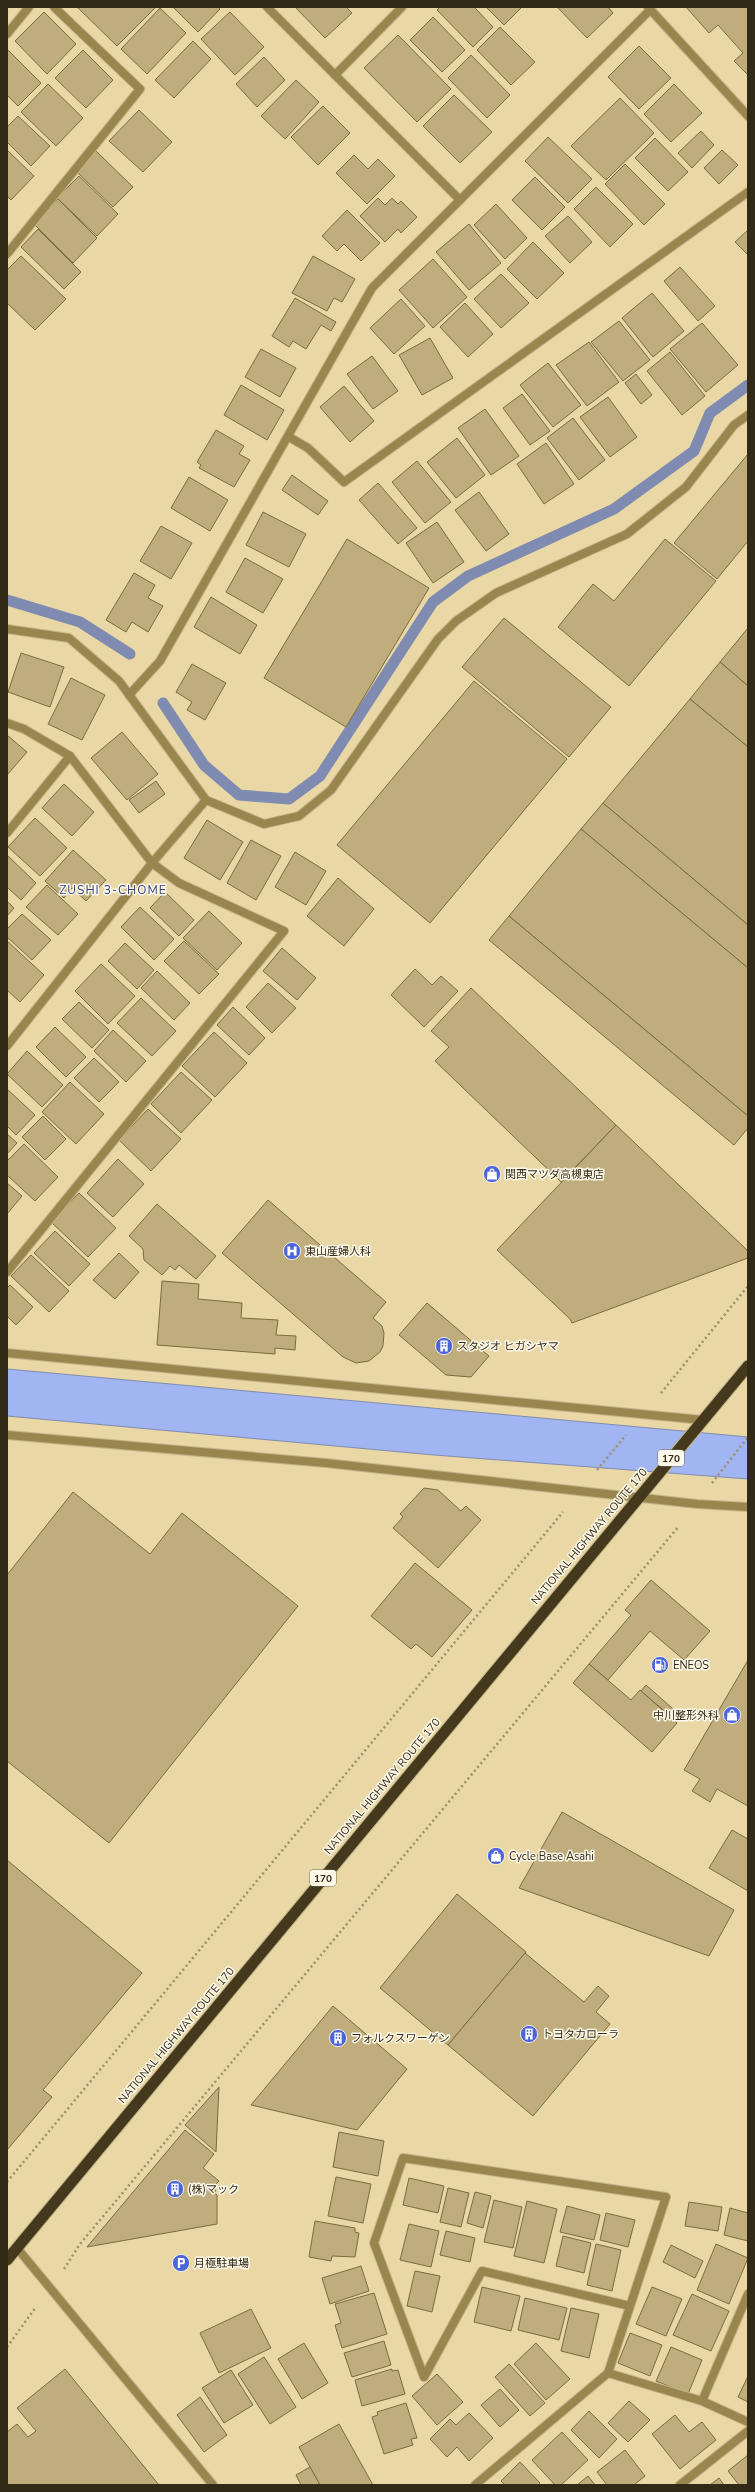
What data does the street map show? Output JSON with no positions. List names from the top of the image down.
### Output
{
  "streets": {
    "highway": ["170", "NATIONAL HIGHWAY ROUTE 170"]
  },
  "districts": ["ZUSHI 3-CHOME"],
  "places": {
    "shop": ["関西マツダ高槻東店", "中川整形外科", "Cycle Base Asahi"],
    "hospital": ["東山産婦人科"],
    "building": [
      "スタジオ ヒガシヤマ",
      "トヨタカローラ",
      "フォルクスワーゲン",
      "(株)マック"
    ],
    "fuel station": ["ENEOS"],
    "parking": ["月極駐車場"]
  }
}
